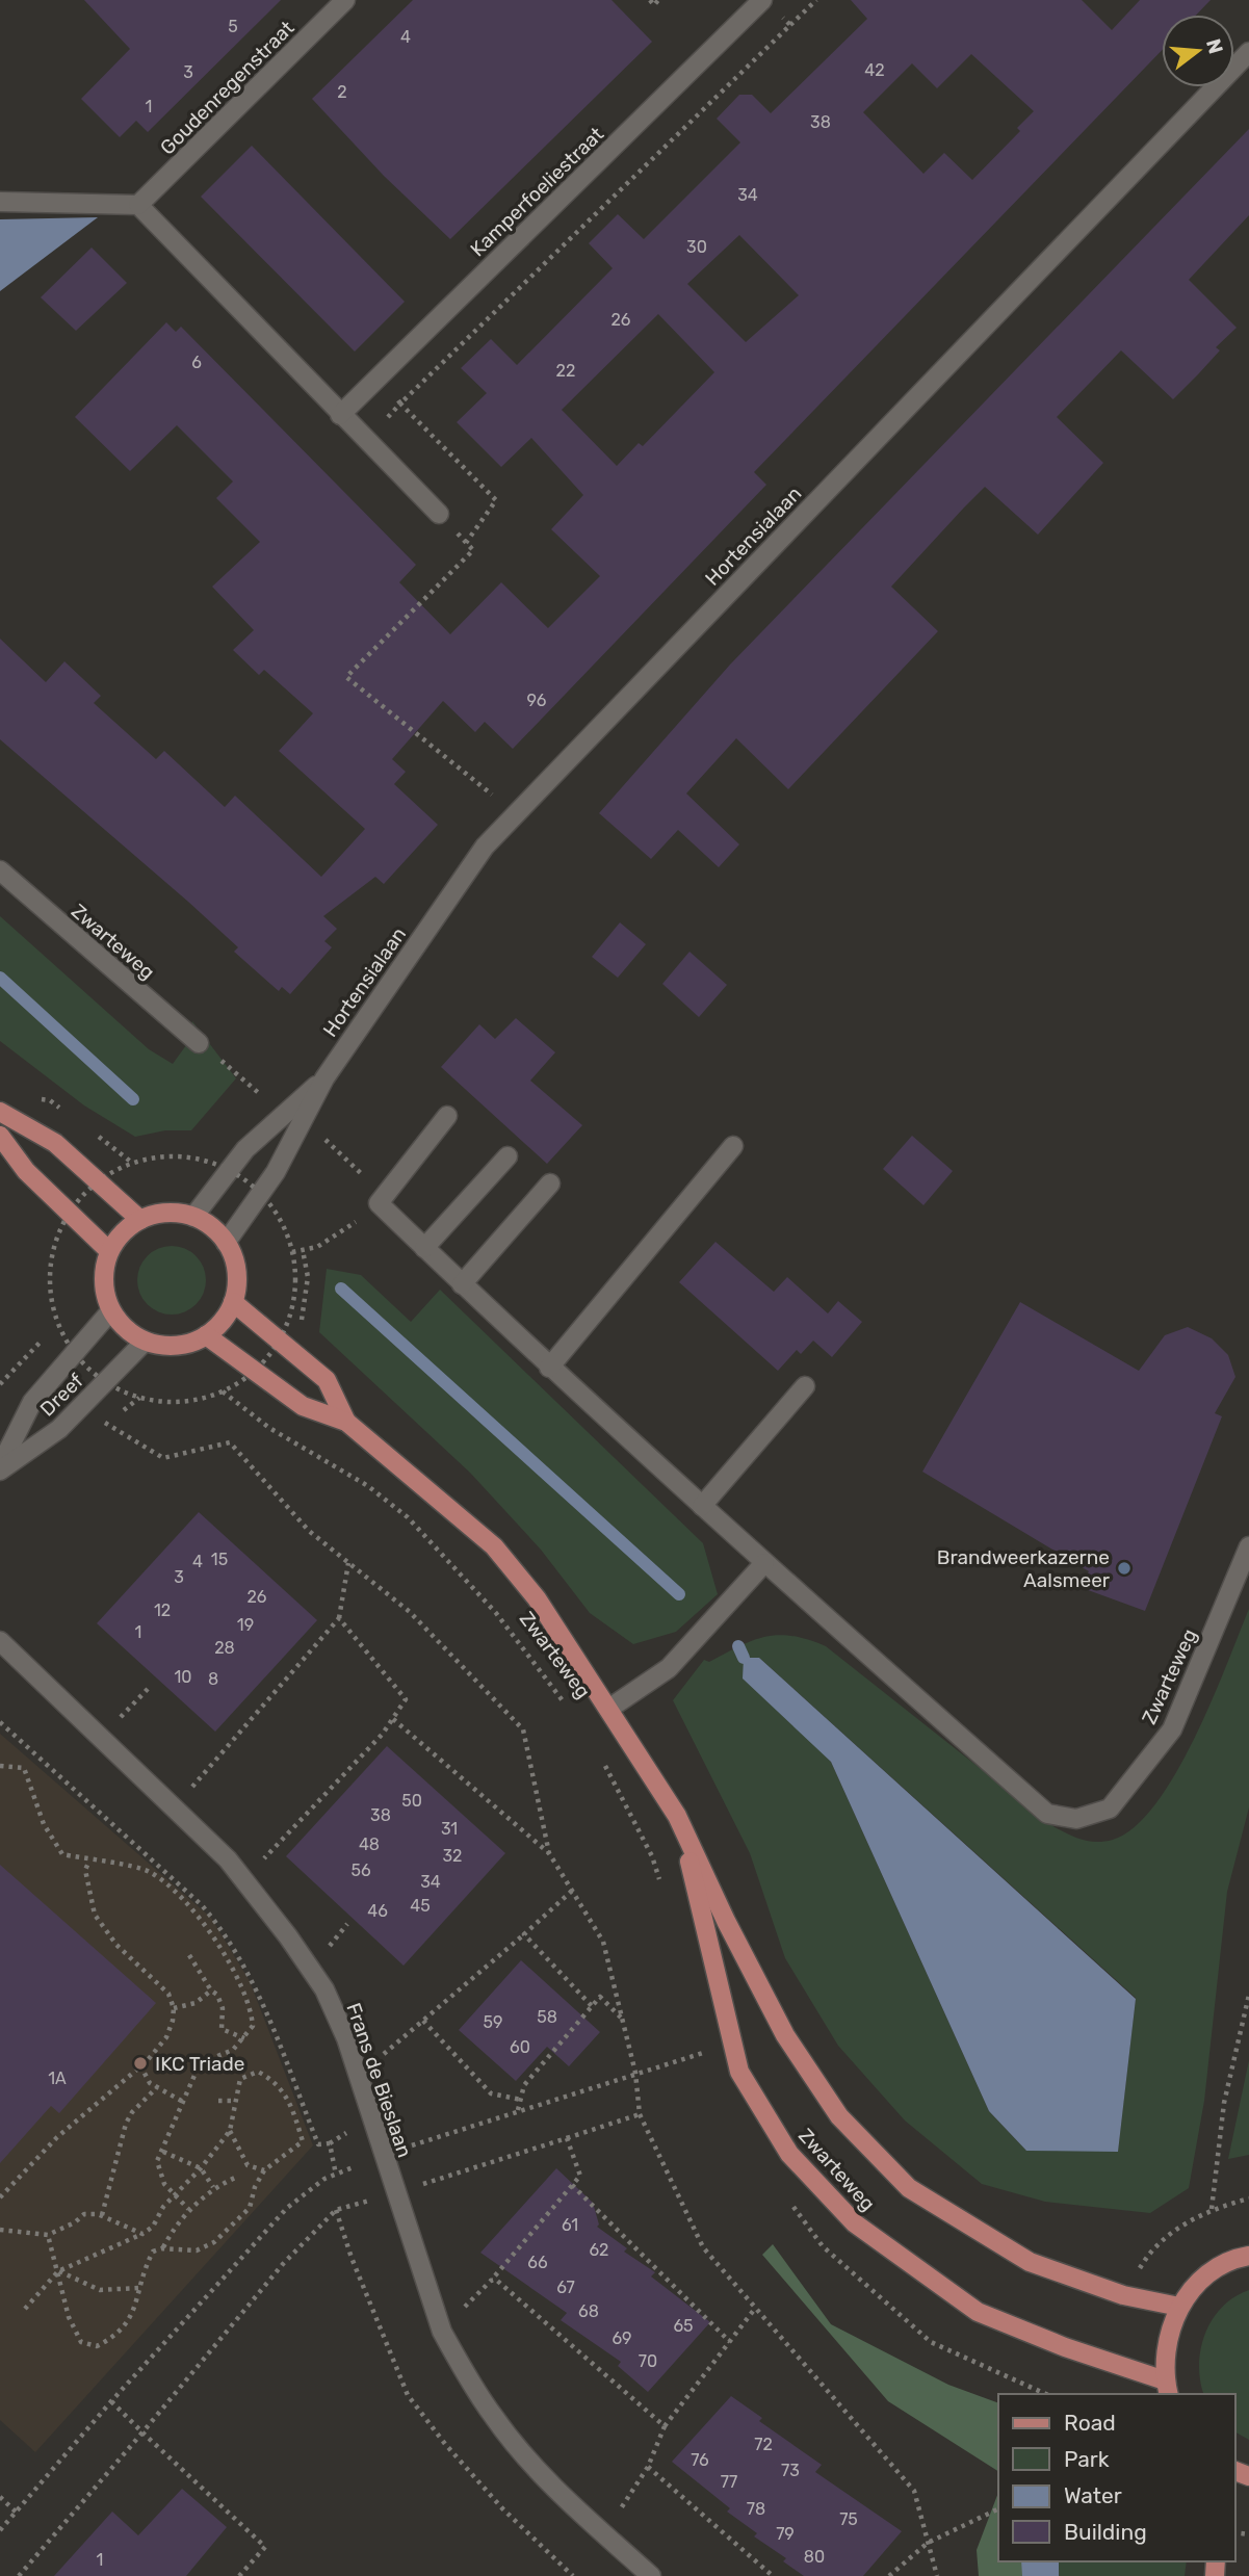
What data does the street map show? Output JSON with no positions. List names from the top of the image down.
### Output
{
  "streets": {
    "main road": ["Zwarteweg"],
    "street": [
      "Goudenregenstraat",
      "Kamperfoeliestraat",
      "Hortensialaan",
      "Dreef",
      "Frans de Bieslaan"
    ]
  },
  "crossings": [
    ["Hortensialaan", "Zwarteweg"],
    ["Hortensialaan", "Dreef"],
    ["Zwarteweg", "Dreef"]
  ],
  "places": ["Brandweerkazerne Aalsmeer", "IKC Triade"],
  "house_numbers": [
    "5",
    "4",
    "42",
    "3",
    "2",
    "1",
    "38",
    "34",
    "30",
    "26",
    "6",
    "22",
    "96",
    "15",
    "4",
    "3",
    "26",
    "12",
    "19",
    "1",
    "28",
    "10",
    "8",
    "50",
    "38",
    "31",
    "48",
    "32",
    "56",
    "34",
    "45",
    "46",
    "58",
    "59",
    "60",
    "1A",
    "61",
    "62",
    "66",
    "67",
    "68",
    "65",
    "69",
    "70",
    "72",
    "76",
    "73",
    "77",
    "78",
    "75",
    "79",
    "80",
    "1"
  ],
  "legend": [
    "Road",
    "Park",
    "Water",
    "Building"
  ],
  "north": "right"
}
